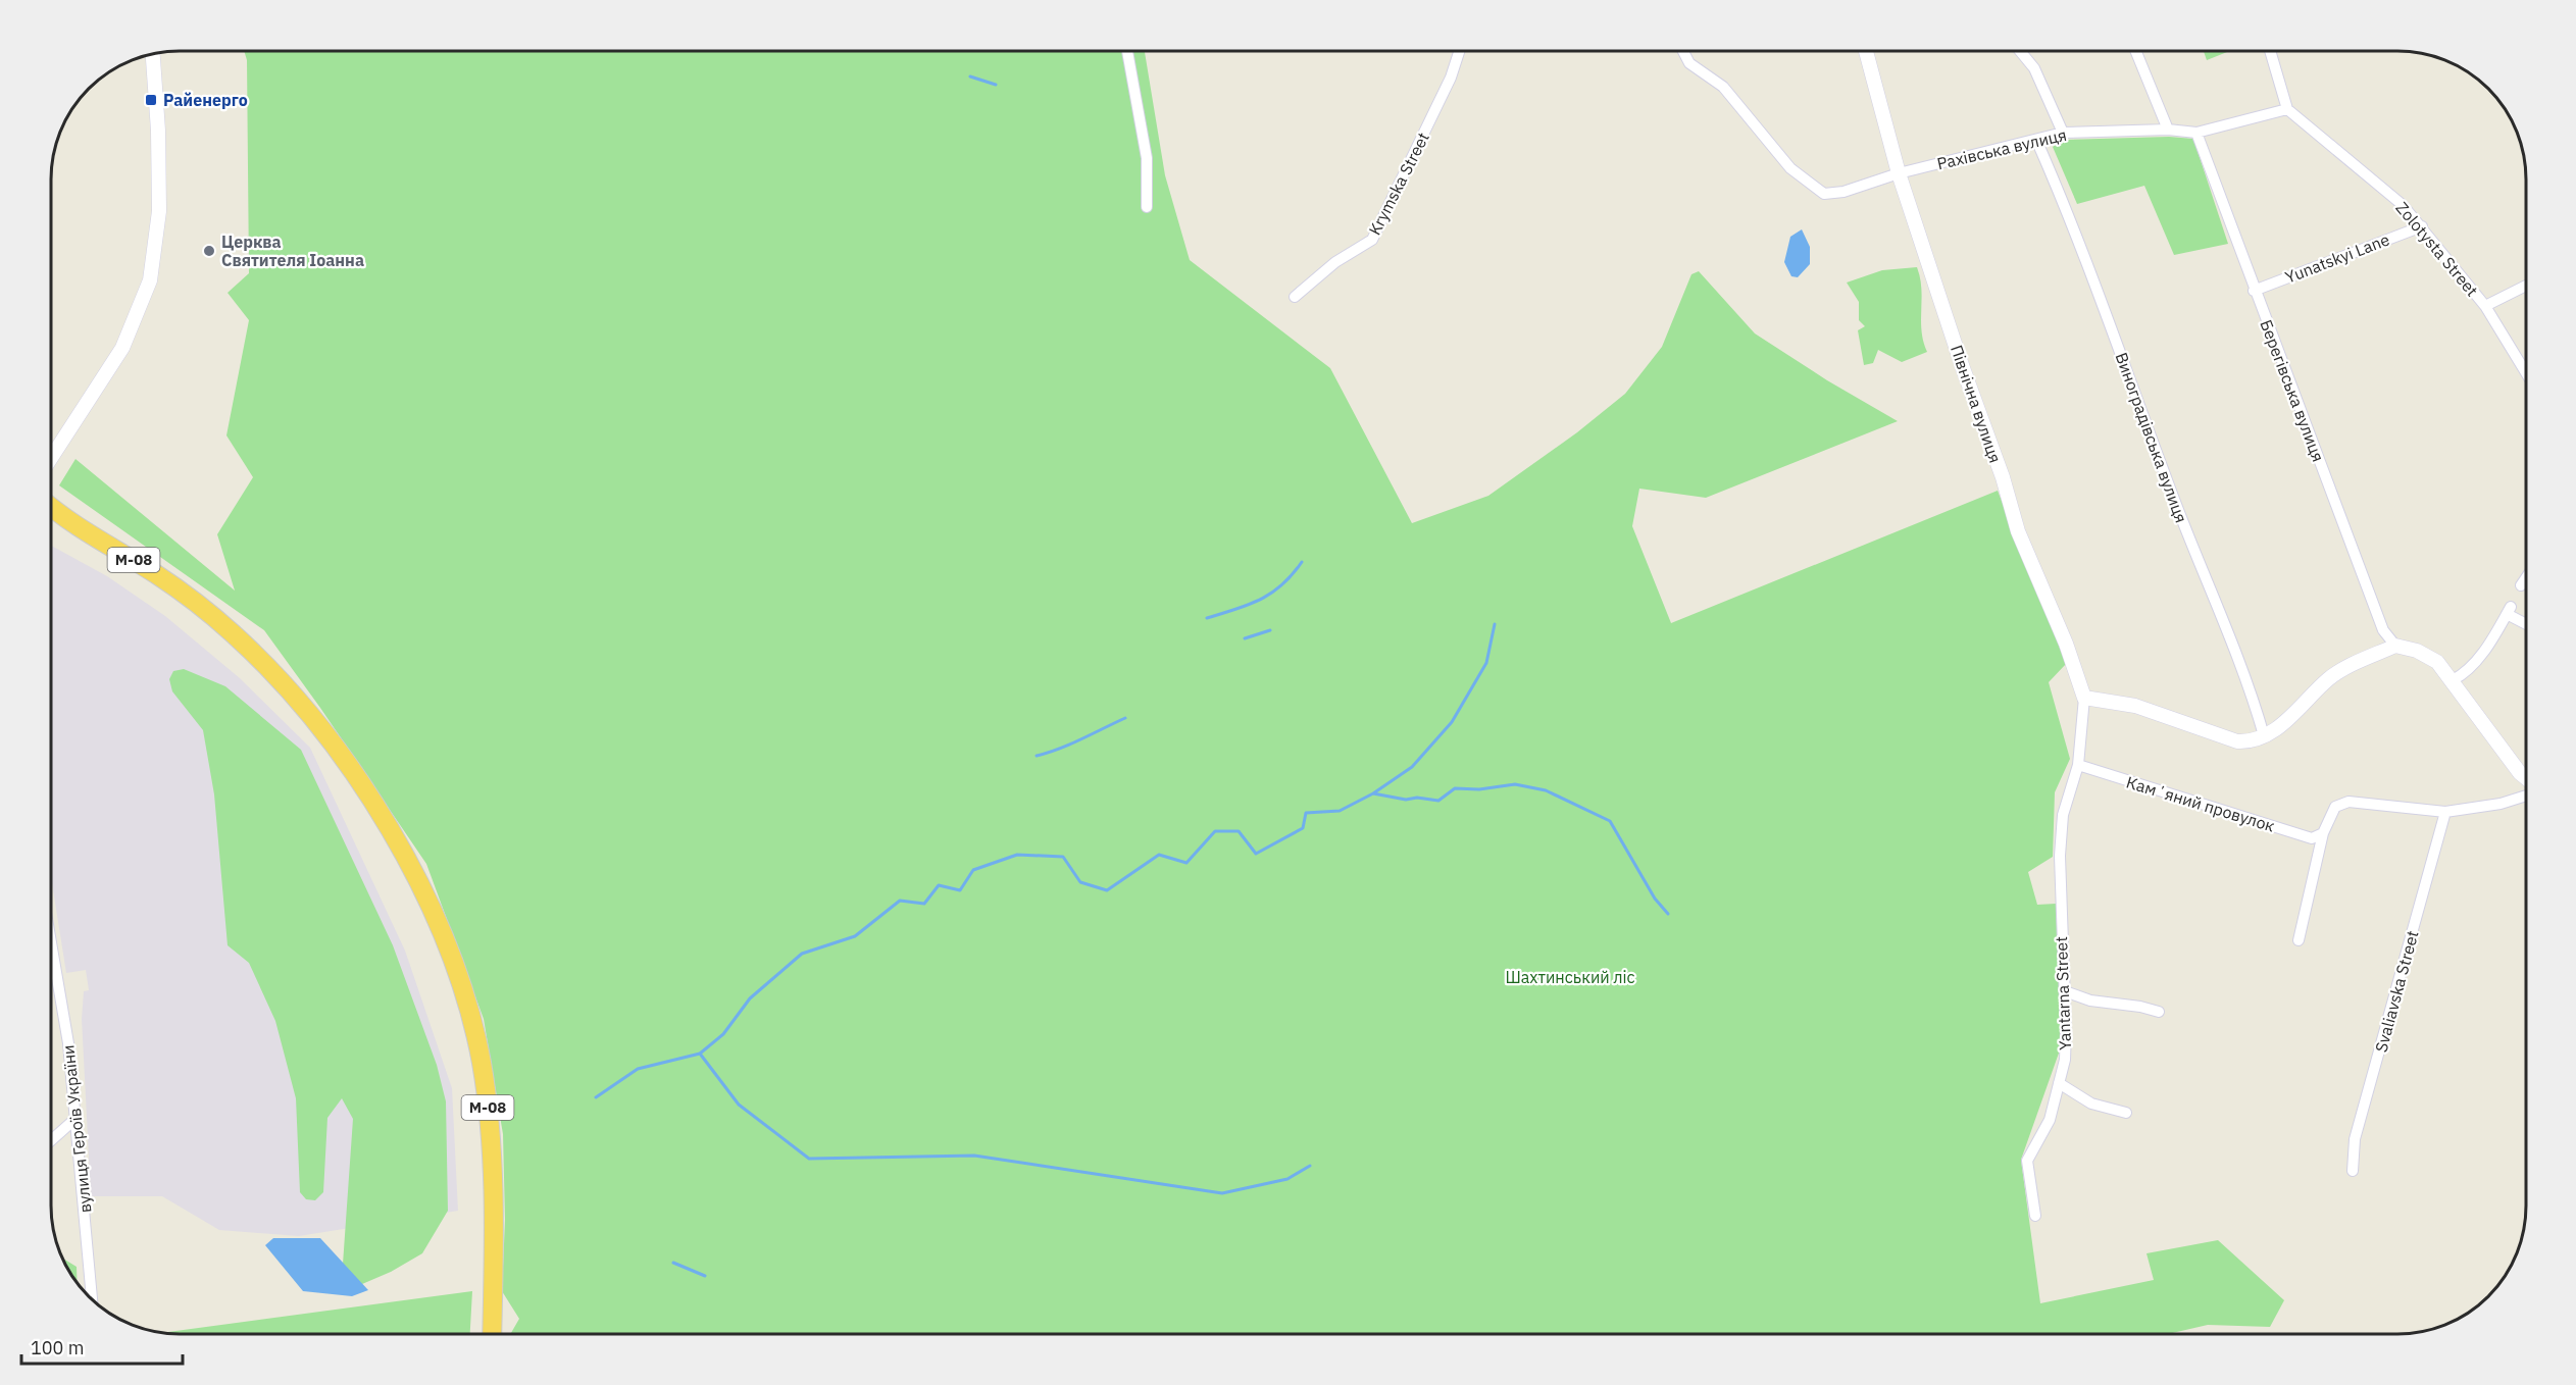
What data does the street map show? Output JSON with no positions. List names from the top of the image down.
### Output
{
  "streets": {
    "highway": ["М-08"],
    "street": [
      "Рахівська вулиця",
      "Krymska Street",
      "Zolotysta Street",
      "Yunatskyi Lane",
      "Берегівська вулиця",
      "Північна вулиця",
      "Виноградівська вулиця",
      "Камʼяний провулок",
      "Svaliavska Street",
      "Yantarna Street",
      "вулиця Героїв України"
    ]
  },
  "crossings": [
    ["Рахівська вулиця", "Zolotysta Street"],
    ["Рахівська вулиця", "Берегівська вулиця"],
    ["Рахівська вулиця", "Північна вулиця"],
    ["Рахівська вулиця", "Виноградівська вулиця"],
    ["Zolotysta Street", "Yunatskyi Lane"],
    ["Yunatskyi Lane", "Берегівська вулиця"],
    ["Північна вулиця", "Камʼяний провулок"],
    ["Північна вулиця", "Yantarna Street"],
    ["Камʼяний провулок", "Yantarna Street"]
  ],
  "parks": ["Шахтинський ліс"],
  "places": {
    "transit": ["Райенерго"],
    "other": ["Церква Святителя Іоанна"]
  },
  "scale_bar": "100 m"
}
